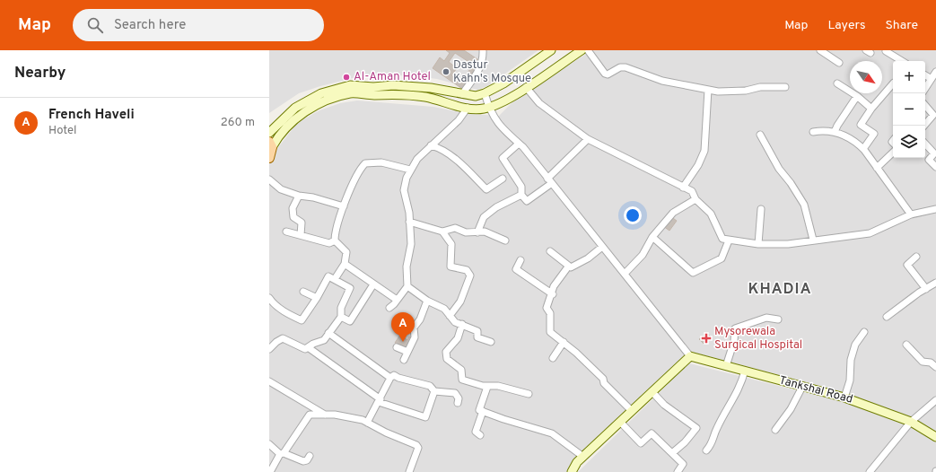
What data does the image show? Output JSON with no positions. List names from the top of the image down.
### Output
{
  "streets": {
    "main road": ["Tankshal Road"]
  },
  "districts": ["KHADIA"],
  "places": {
    "other": ["Dastur Kahn's Mosque", "Al-Aman Hotel"],
    "health": ["Mysorewala Surgical Hospital"]
  },
  "north": "bottom right",
  "page": {
    "header": "Map",
    "search": "Search here",
    "nav": ["Map", "Layers", "Share"],
    "heading": "Nearby",
    "map_buttons": ["+", "−"],
    "list": [
      {
        "mark": "A",
        "name": "French Haveli",
        "note": "Hotel",
        "value": "260 m"
      }
    ],
    "pins": "A"
  }
}
